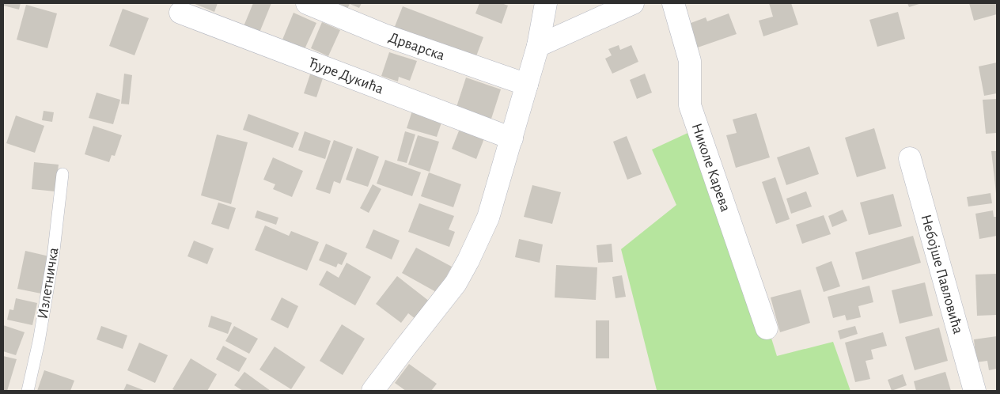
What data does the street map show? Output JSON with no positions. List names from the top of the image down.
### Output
{
  "streets": {
    "street": [
      "Дрварска",
      "Ђуре Дукића",
      "Николе Карева",
      "Небојше Павловића"
    ],
    "lane": ["Излетничка"]
  }
}
